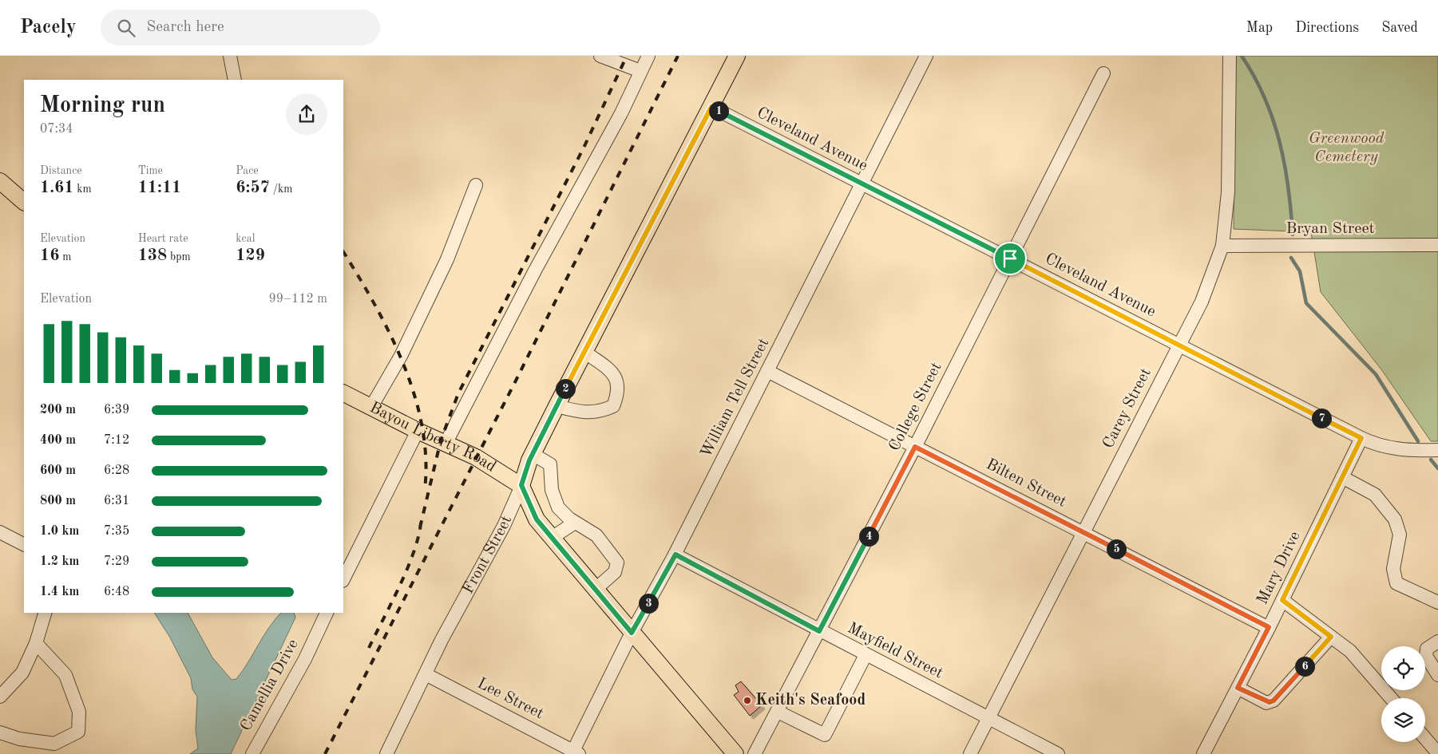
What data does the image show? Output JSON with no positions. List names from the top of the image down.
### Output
{
  "streets": {
    "main road": ["Bayou Liberty Road", "Front Street"],
    "street": [
      "Cleveland Avenue",
      "Bryan Street",
      "William Tell Street",
      "College Street",
      "Carey Street",
      "Bilten Street",
      "Mary Drive",
      "Mayfield Street",
      "Camellia Drive",
      "Lee Street"
    ]
  },
  "crossings": [
    ["Cleveland Avenue", "William Tell Street"],
    ["Cleveland Avenue", "College Street"],
    ["Cleveland Avenue", "Carey Street"],
    ["Cleveland Avenue", "Front Street"],
    ["Cleveland Avenue", "Mary Drive"],
    ["Bryan Street", "Carey Street"],
    ["William Tell Street", "Bilten Street"],
    ["William Tell Street", "Mayfield Street"],
    ["William Tell Street", "Lee Street"],
    ["College Street", "Bilten Street"],
    ["College Street", "Mayfield Street"],
    ["Carey Street", "Bilten Street"],
    ["Carey Street", "Mayfield Street"],
    ["Bayou Liberty Road", "Front Street"],
    ["Bilten Street", "Mary Drive"],
    ["Front Street", "Lee Street"]
  ],
  "parks": ["Greenwood Cemetery"],
  "places": ["Keith's Seafood"],
  "page": {
    "header": "Pacely",
    "search": "Search here",
    "nav": ["Map", "Directions", "Saved"],
    "heading": ["Morning run", "07:34"],
    "pins": [
      "1",
      "2",
      "7",
      "4",
      "5",
      "3",
      "6"
    ],
    "stats": [
      ["Distance", "1.61 km"],
      ["Time", "11:11"],
      ["Pace", "6:57 /km"],
      ["Elevation", "16 m"],
      ["Heart rate", "138 bpm"],
      ["kcal", "129"]
    ],
    "chart": ["Elevation", "99–112 m"],
    "list": [
      {
        "name": "200 m",
        "note": "6:39"
      },
      {
        "name": "400 m",
        "note": "7:12"
      },
      {
        "name": "600 m",
        "note": "6:28"
      },
      {
        "name": "800 m",
        "note": "6:31"
      },
      {
        "name": "1.0 km",
        "note": "7:35"
      },
      {
        "name": "1.2 km",
        "note": "7:29"
      },
      {
        "name": "1.4 km",
        "note": "6:48"
      }
    ]
  }
}
